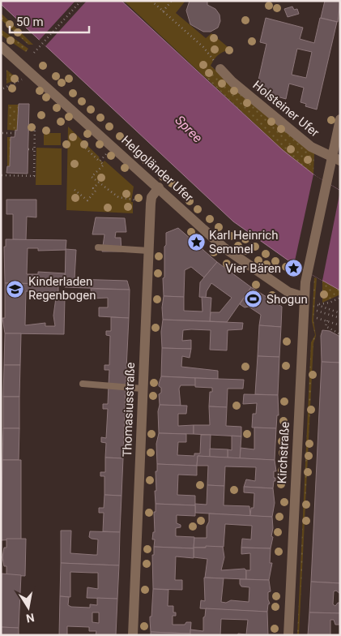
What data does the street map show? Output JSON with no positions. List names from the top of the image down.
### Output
{
  "streets": {
    "street": [
      "Holsteiner Ufer",
      "Helgoländer Ufer",
      "Thomasiusstraße",
      "Kirchstraße"
    ]
  },
  "crossings": [
    ["Holsteiner Ufer", "Kirchstraße"],
    ["Helgoländer Ufer", "Thomasiusstraße"],
    ["Helgoländer Ufer", "Kirchstraße"]
  ],
  "water": ["Spree"],
  "places": {
    "place": ["Karl Heinrich Semmel", "Vier Bären"],
    "school or university": ["Kinderladen Regenbogen"],
    "sports": ["Shogun"]
  },
  "scale_bar": "50 m",
  "north": "bottom"
}
